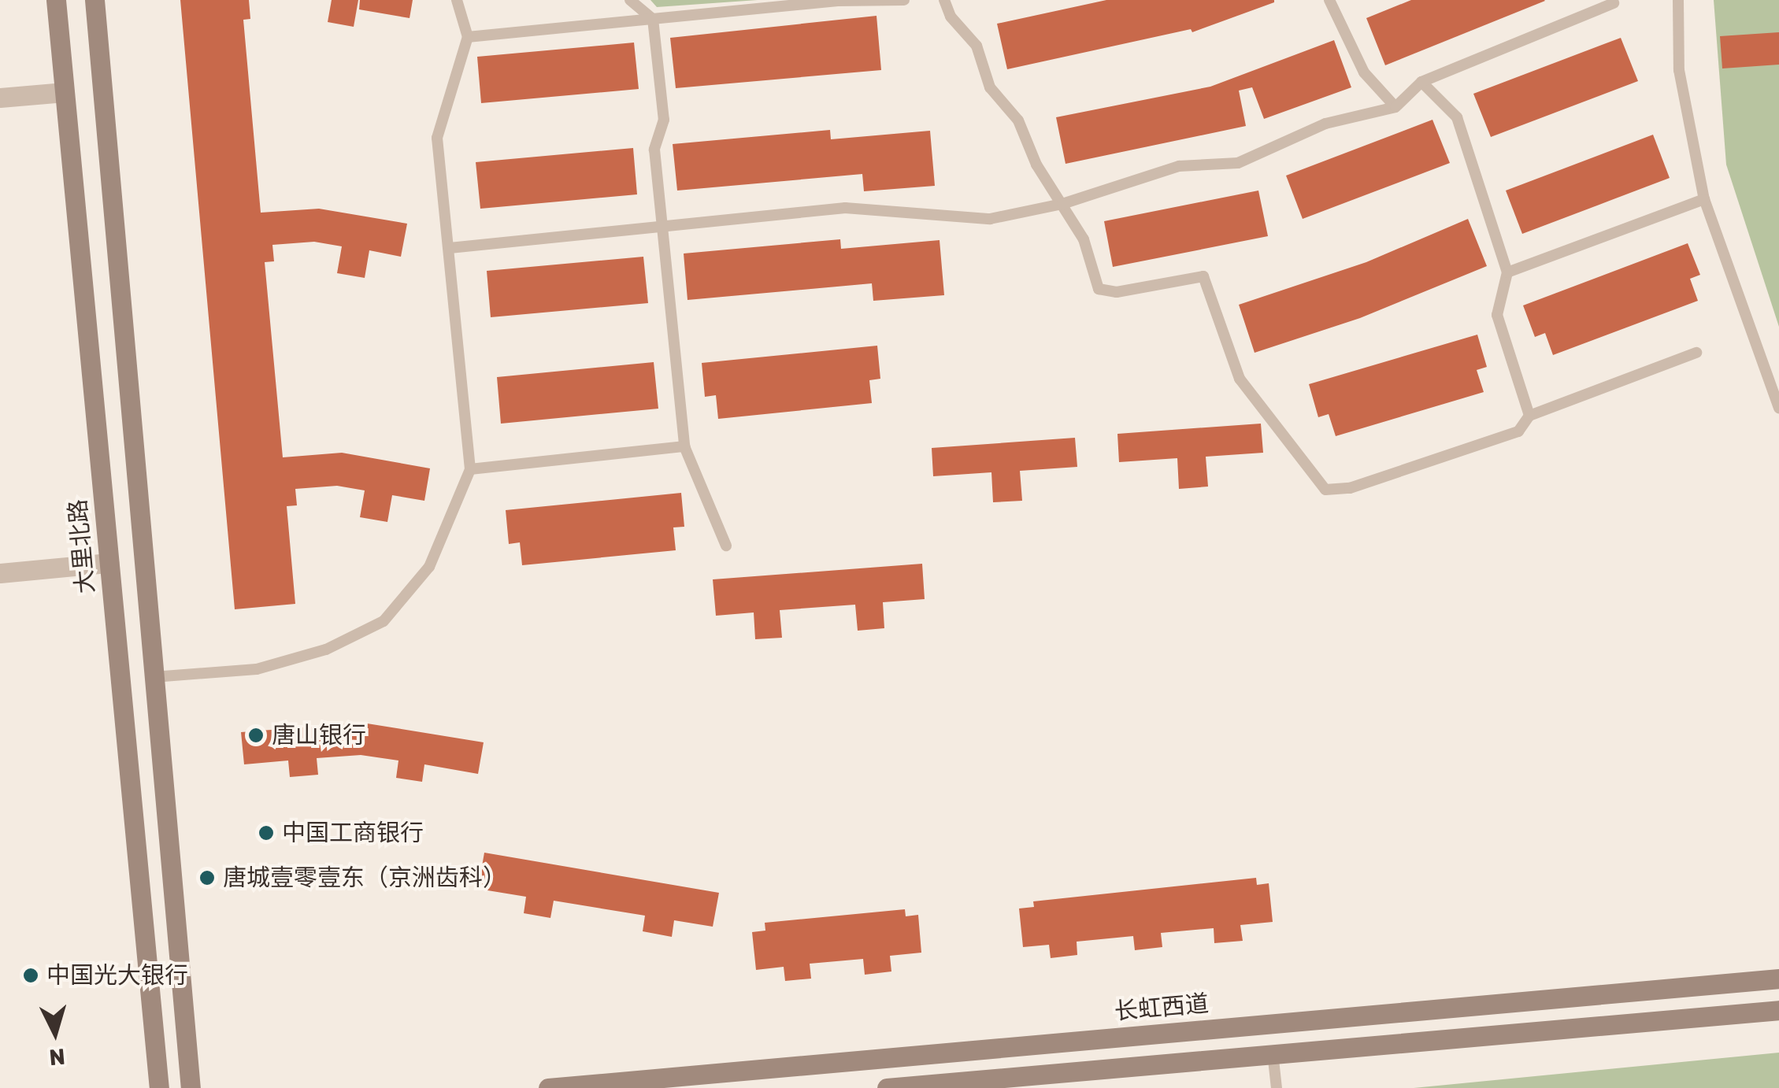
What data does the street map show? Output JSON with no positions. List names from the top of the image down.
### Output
{
  "streets": {
    "main road": ["大里北路", "长虹西道"]
  },
  "places": [
    "唐山银行",
    "中国工商银行",
    "唐城壹零壹东（京洲齿科）",
    "中国光大银行"
  ],
  "north": "bottom"
}
